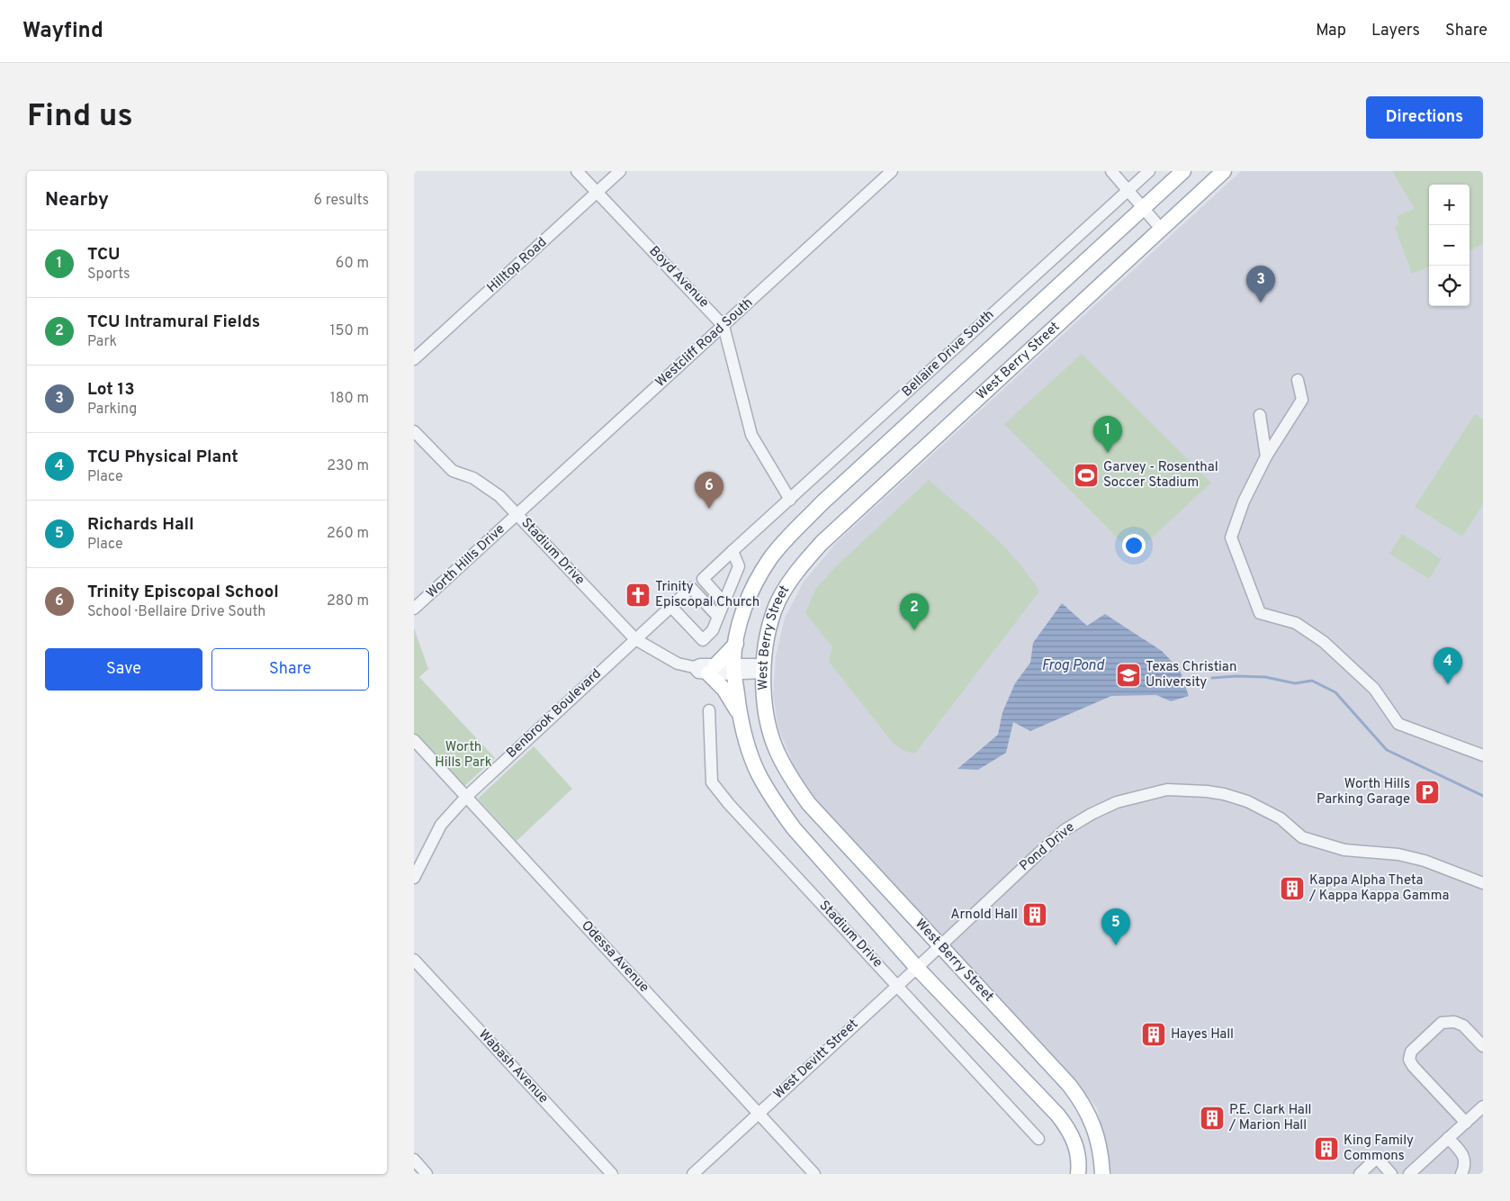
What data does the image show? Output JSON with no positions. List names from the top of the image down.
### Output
{
  "streets": {
    "main road": ["West Berry Street"],
    "street": [
      "Hilltop Road",
      "Boyd Avenue",
      "Westcliff Road South",
      "Bellaire Drive South",
      "Stadium Drive",
      "Worth Hills Drive",
      "Benbrook Boulevard",
      "Pond Drive",
      "Odessa Avenue",
      "West Devitt Street",
      "Wabash Avenue"
    ]
  },
  "crossings": [
    ["Hilltop Road", "Boyd Avenue"],
    ["Boyd Avenue", "Westcliff Road South"],
    ["Boyd Avenue", "Bellaire Drive South"],
    ["Westcliff Road South", "Stadium Drive"],
    ["Westcliff Road South", "Worth Hills Drive"],
    ["West Berry Street", "Stadium Drive"],
    ["West Berry Street", "Pond Drive"],
    ["West Berry Street", "West Devitt Street"],
    ["Stadium Drive", "Worth Hills Drive"],
    ["Stadium Drive", "Benbrook Boulevard"],
    ["Stadium Drive", "West Devitt Street"],
    ["Benbrook Boulevard", "Odessa Avenue"],
    ["Pond Drive", "West Devitt Street"],
    ["Odessa Avenue", "West Devitt Street"]
  ],
  "water": ["Frog Pond"],
  "parks": ["Worth Hills Park"],
  "places": {
    "sports": ["Garvey - Rosenthal Soccer Stadium"],
    "church": ["Trinity Episcopal Church"],
    "school or university": ["Texas Christian University"],
    "parking": ["Worth Hills Parking Garage"],
    "building": [
      "Kappa Alpha Theta / Kappa Kappa Gamma",
      "Arnold Hall",
      "Hayes Hall",
      "P.E. Clark Hall / Marion Hall",
      "King Family Commons"
    ]
  },
  "page": {
    "header": "Wayfind",
    "nav": ["Map", "Layers", "Share"],
    "buttons": [
      "Directions",
      ["Save", "Share"]
    ],
    "title": "Find us",
    "heading": ["Nearby", "6 results"],
    "map_buttons": ["+", "−"],
    "list": [
      {
        "mark": "1",
        "name": "TCU",
        "note": "Sports",
        "value": "60 m"
      },
      {
        "mark": "2",
        "name": "TCU Intramural Fields",
        "note": "Park",
        "value": "150 m"
      },
      {
        "mark": "3",
        "name": "Lot 13",
        "note": "Parking",
        "value": "180 m"
      },
      {
        "mark": "4",
        "name": "TCU Physical Plant",
        "note": "Place",
        "value": "230 m"
      },
      {
        "mark": "5",
        "name": "Richards Hall",
        "note": "Place",
        "value": "260 m"
      },
      {
        "mark": "6",
        "name": "Trinity Episcopal School",
        "note": "School · Bellaire Drive South",
        "value": "280 m"
      }
    ],
    "pins": [
      "3",
      "1",
      "6",
      "2",
      "4",
      "5"
    ]
  }
}
